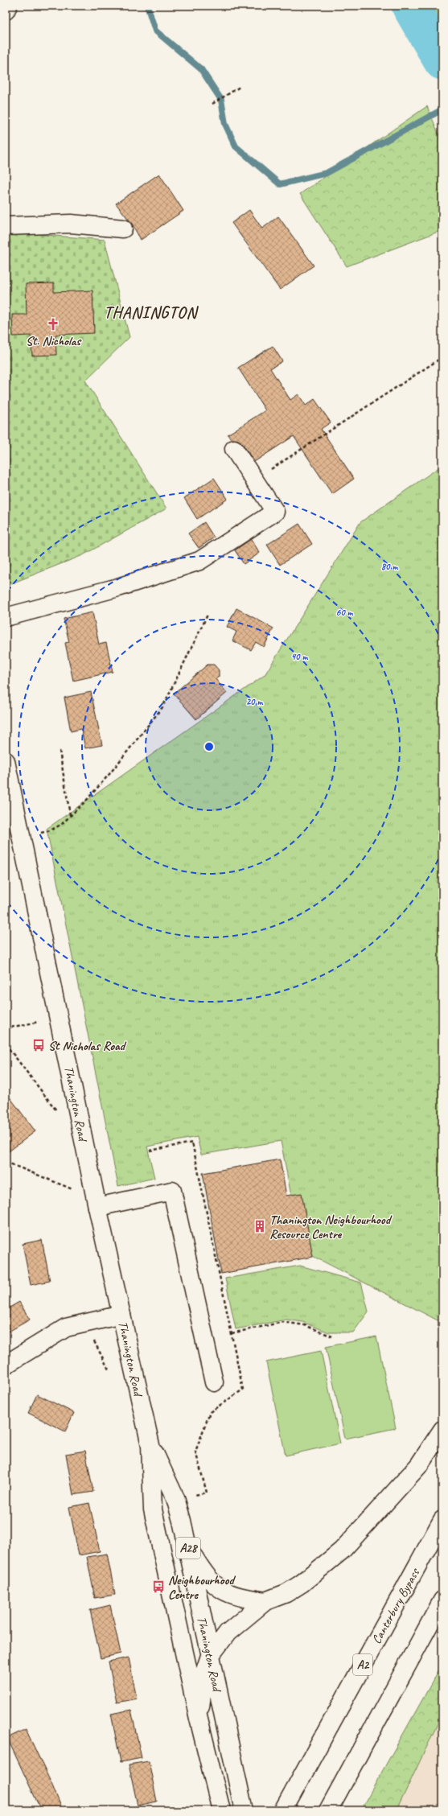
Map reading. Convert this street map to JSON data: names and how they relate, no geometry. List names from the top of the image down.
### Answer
{
  "streets": {
    "main road": [
      "Thanington Road",
      "A28",
      "Canterbury Bypass",
      "A2"
    ]
  },
  "districts": ["THANINGTON"],
  "places": {
    "church": ["St. Nicholas"],
    "bus stop": ["St Nicholas Road", "Neighbourhood Centre"],
    "building": ["Thanington Neighbourhood Resource Centre"]
  },
  "rings": [
    "80 m",
    "60 m",
    "40 m",
    "20 m"
  ]
}
